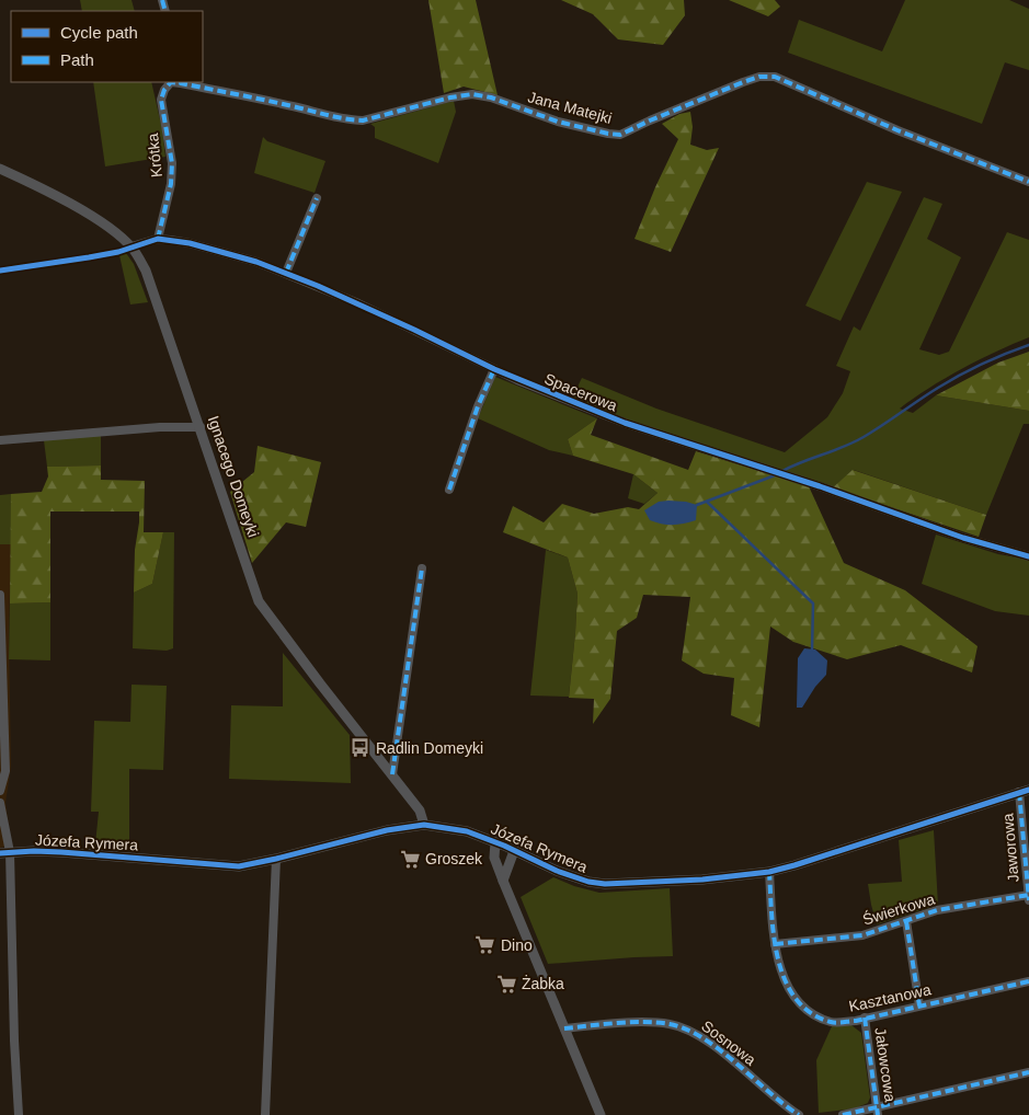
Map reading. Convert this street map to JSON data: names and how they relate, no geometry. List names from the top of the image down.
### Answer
{
  "streets": {
    "street": [
      "Jana Matejki",
      "Krótka",
      "Spacerowa",
      "Ignacego Domeyki",
      "Józefa Rymera",
      "Jaworowa",
      "Świerkowa",
      "Kasztanowa",
      "Sosnowa",
      "Jałowcowa"
    ]
  },
  "crossings": [
    ["Jana Matejki", "Krótka"],
    ["Krótka", "Spacerowa"],
    ["Spacerowa", "Ignacego Domeyki"],
    ["Ignacego Domeyki", "Józefa Rymera"],
    ["Józefa Rymera", "Jaworowa"],
    ["Józefa Rymera", "Kasztanowa"],
    ["Jaworowa", "Świerkowa"],
    ["Świerkowa", "Kasztanowa"],
    ["Kasztanowa", "Jałowcowa"]
  ],
  "places": {
    "bus stop": ["Radlin Domeyki"],
    "supermarket": ["Groszek", "Dino", "Żabka"]
  },
  "legend": ["Cycle path", "Path"]
}
